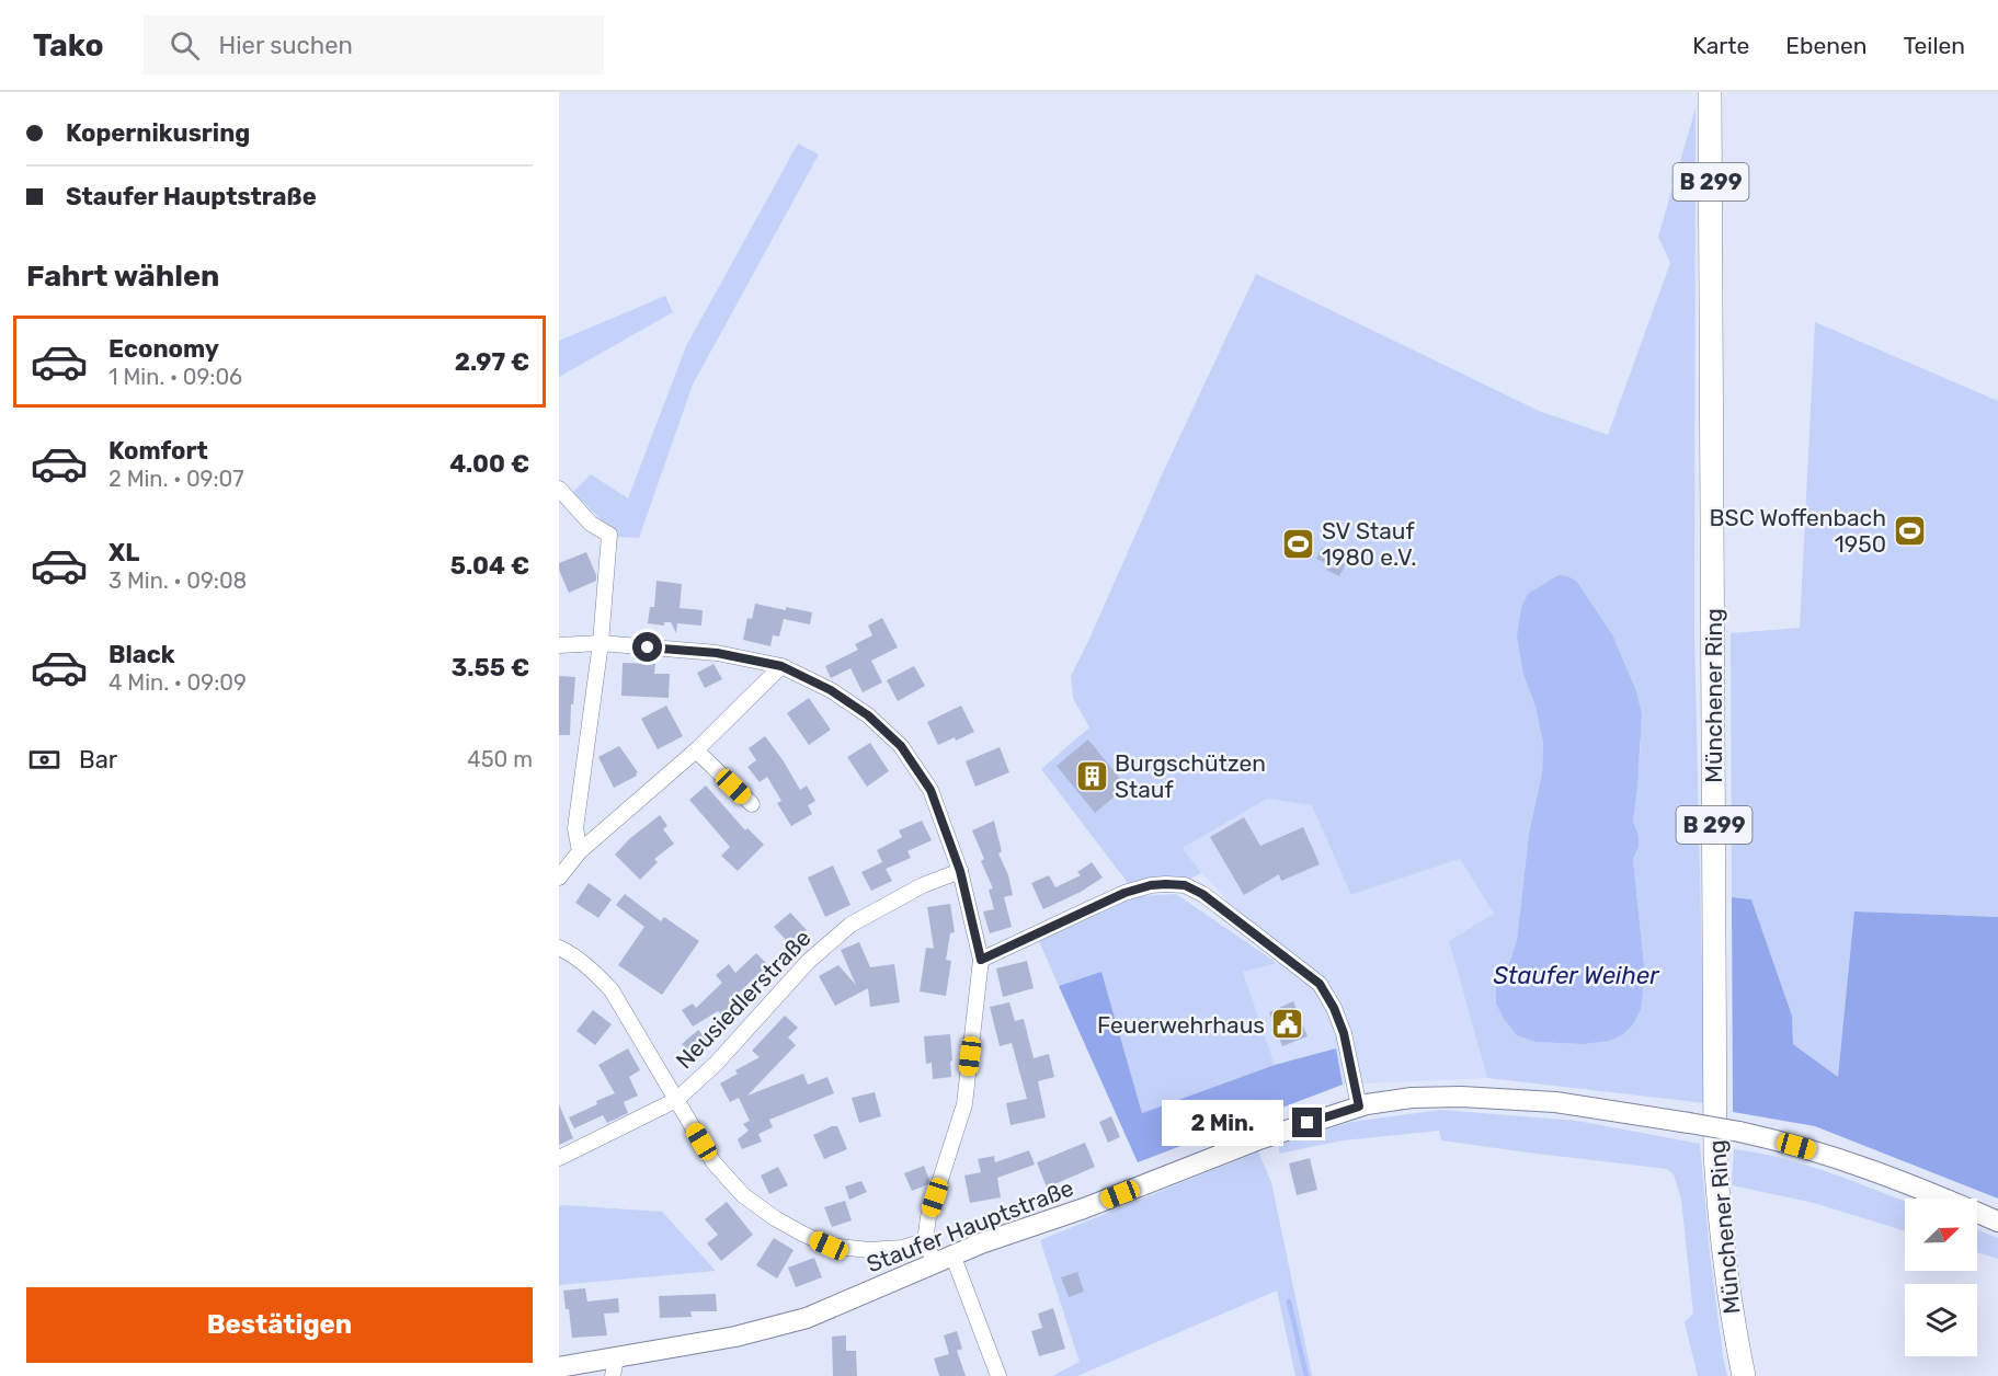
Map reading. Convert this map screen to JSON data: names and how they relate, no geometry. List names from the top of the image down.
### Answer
{
  "streets": {
    "main road": ["B 299", "Münchener Ring"],
    "street": ["Neusiedlerstraße", "Staufer Hauptstraße"]
  },
  "water": ["Staufer Weiher"],
  "places": {
    "sports": ["BSC Woffenbach 1950", "SV Stauf 1980 e.V."],
    "building": ["Burgschützen Stauf"],
    "public building": ["Feuerwehrhaus"]
  },
  "north": "top right",
  "page": {
    "header": "Tako",
    "search": "Hier suchen",
    "nav": ["Karte", "Ebenen", "Teilen"],
    "banner": ["Kopernikusring", "Staufer Hauptstraße"],
    "heading": "Fahrt wählen",
    "list": [
      {
        "name": "Economy",
        "note": "1 Min. · 09:06",
        "value": "2.97 €"
      },
      {
        "name": "Komfort",
        "note": "2 Min. · 09:07",
        "value": "4.00 €"
      },
      {
        "name": "XL",
        "note": "3 Min. · 09:08",
        "value": "5.04 €"
      },
      {
        "name": "Black",
        "note": "4 Min. · 09:09",
        "value": "3.55 €"
      }
    ],
    "pay": ["Bar", "450 m"],
    "bubble": "2 Min.",
    "buttons": "Bestätigen"
  }
}
